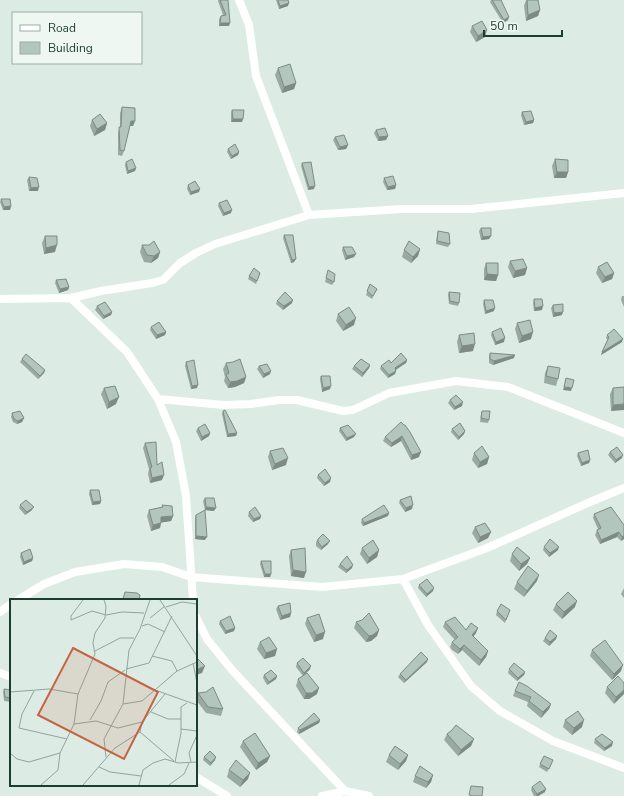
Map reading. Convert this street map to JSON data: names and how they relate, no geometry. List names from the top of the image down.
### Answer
{
  "legend": ["Road", "Building"],
  "scale_bar": "50 m"
}
